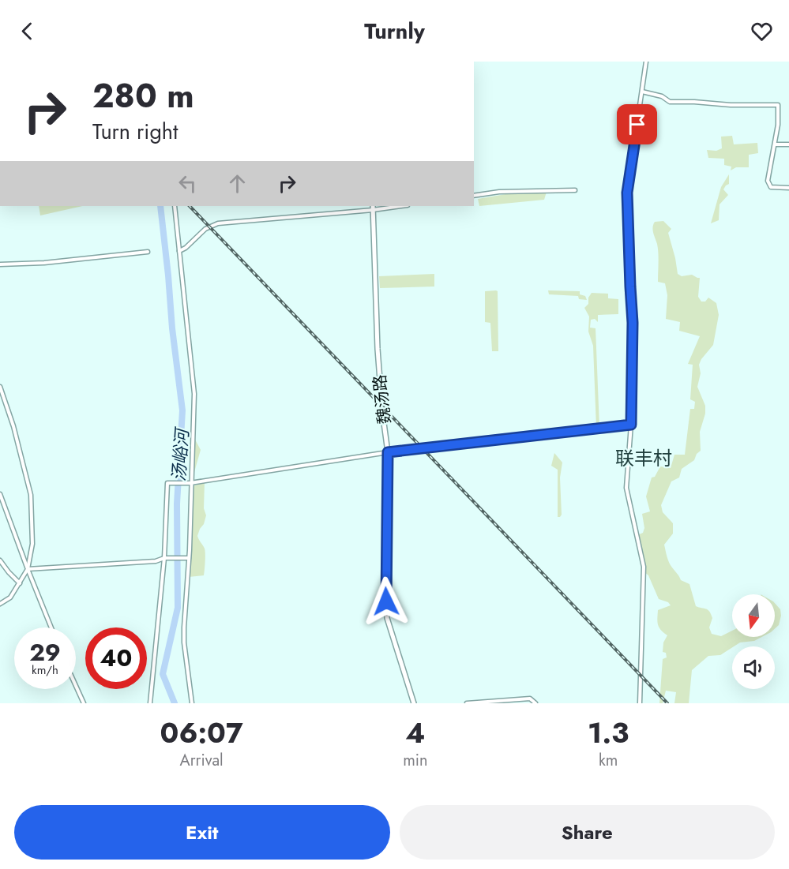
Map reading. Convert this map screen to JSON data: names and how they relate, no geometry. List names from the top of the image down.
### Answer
{
  "streets": {
    "street": ["魏汤路"]
  },
  "districts": ["联丰村"],
  "water": ["汤峪河"],
  "north": "bottom",
  "page": {
    "header": "Turnly",
    "turn": ["280 m", "Turn right"],
    "speed": "29 km/h",
    "limit": "40",
    "eta": [
      "06:07",
      "Arrival",
      "4",
      "min",
      "1.3",
      "km"
    ],
    "buttons": ["Exit", "Share"]
  }
}
